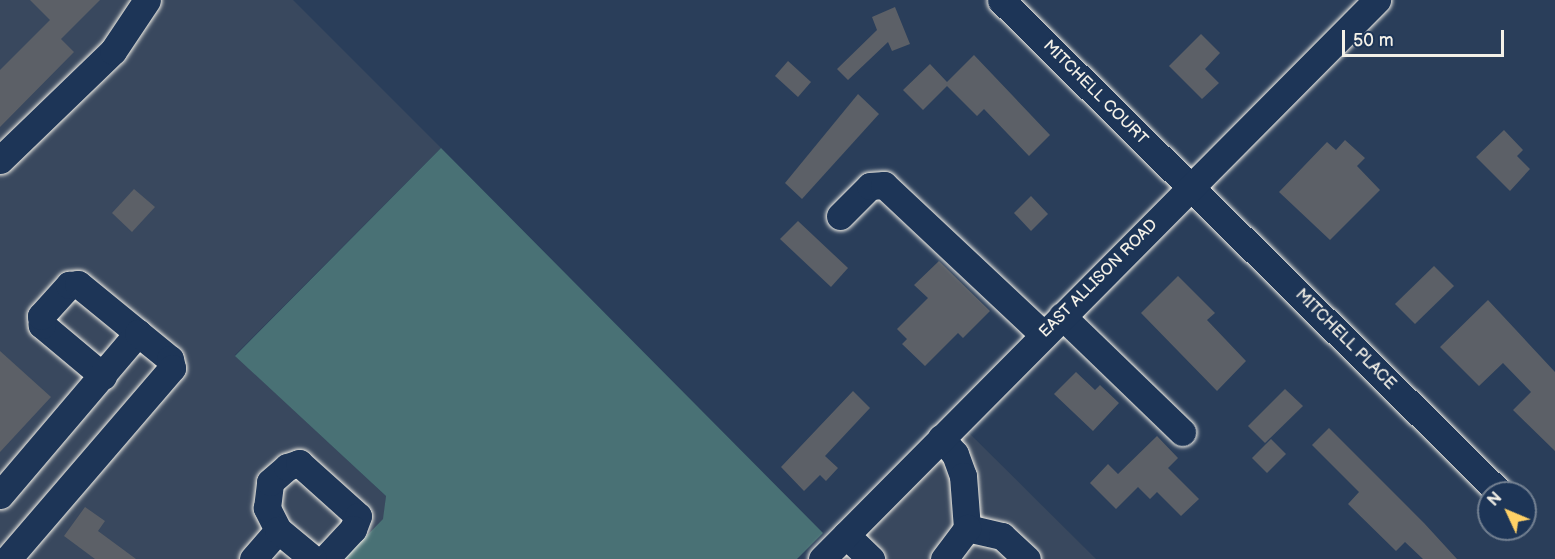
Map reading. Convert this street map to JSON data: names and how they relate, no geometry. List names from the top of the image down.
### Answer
{
  "streets": {
    "street": ["MITCHELL COURT", "EAST ALLISON ROAD", "MITCHELL PLACE"]
  },
  "crossings": [
    ["MITCHELL COURT", "EAST ALLISON ROAD"],
    ["MITCHELL COURT", "MITCHELL PLACE"],
    ["EAST ALLISON ROAD", "MITCHELL PLACE"]
  ],
  "scale_bar": "50 m",
  "north": "top left"
}
